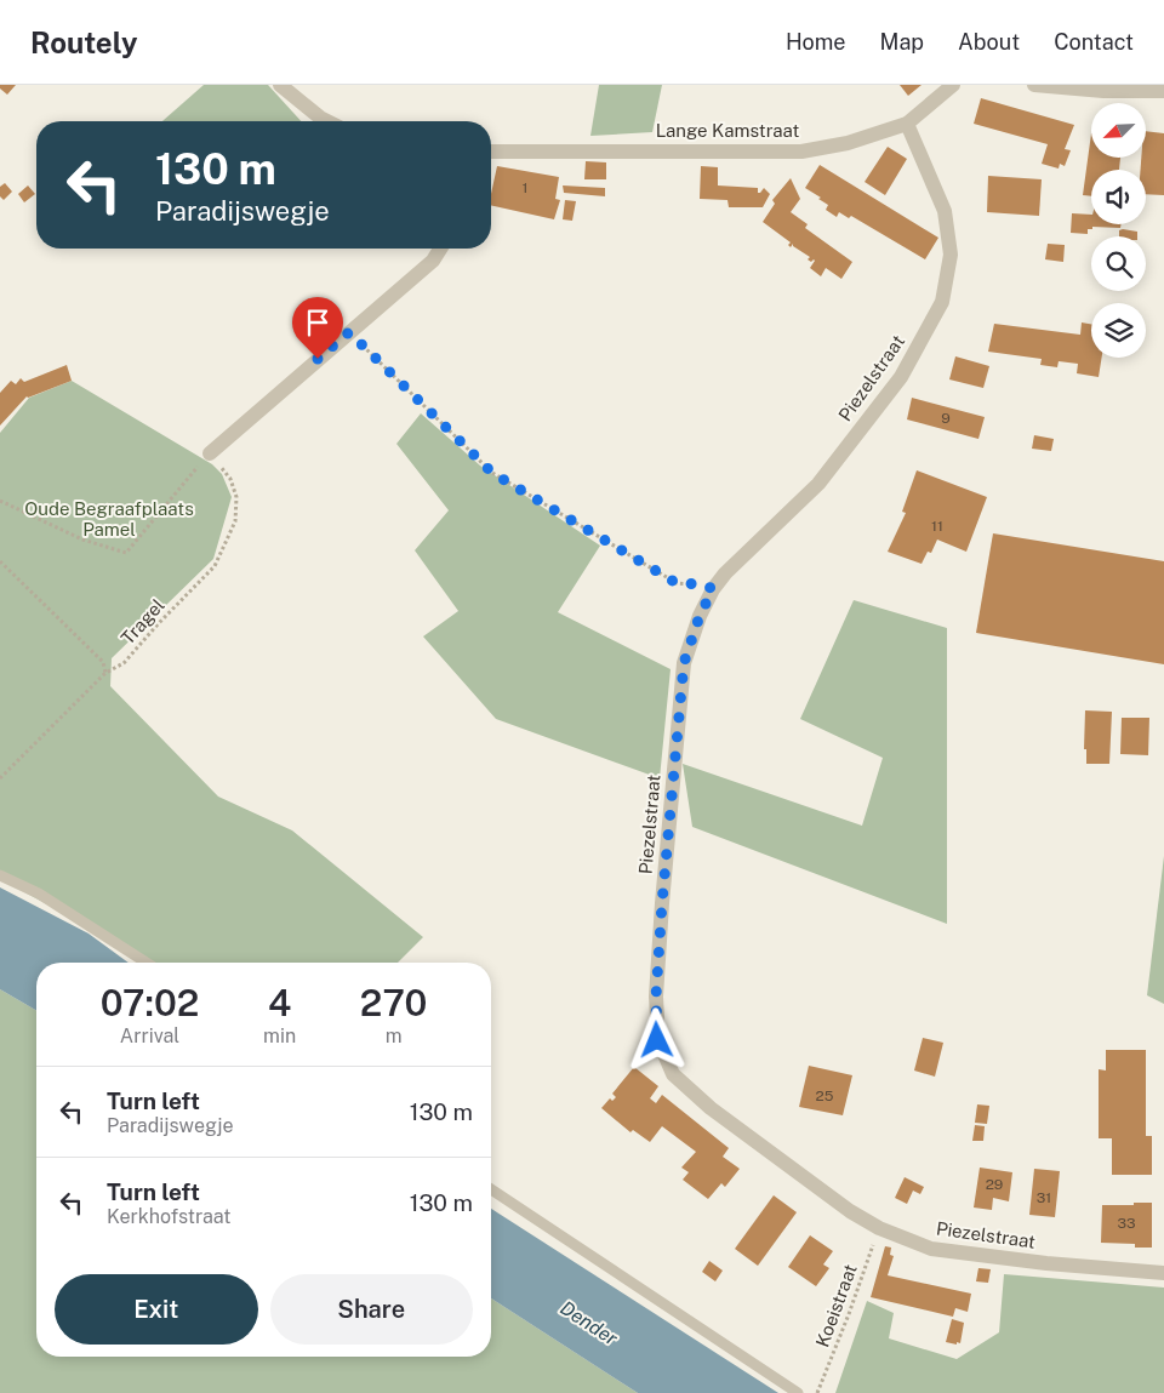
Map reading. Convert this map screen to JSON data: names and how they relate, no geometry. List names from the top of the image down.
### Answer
{
  "streets": {
    "street": ["Lange Kamstraat", "Piezelstraat"],
    "path": ["Tragel", "Koeistraat"]
  },
  "crossings": [
    ["Lange Kamstraat", "Piezelstraat"],
    ["Piezelstraat", "Koeistraat"]
  ],
  "water": ["Dender"],
  "parks": ["Oude Begraafplaats Pamel"],
  "house_numbers": [
    "1",
    "9",
    "11",
    "25",
    "29",
    "31",
    "33"
  ],
  "north": "bottom left",
  "page": {
    "header": "Routely",
    "nav": [
      "Home",
      "Map",
      "About",
      "Contact"
    ],
    "turn": ["130 m", "Paradijswegje"],
    "eta": [
      "07:02",
      "Arrival",
      "4",
      "min",
      "270",
      "m"
    ],
    "list": [
      {
        "name": "Turn left",
        "note": "Paradijswegje",
        "value": "130 m"
      },
      {
        "name": "Turn left",
        "note": "Kerkhofstraat",
        "value": "130 m"
      }
    ],
    "buttons": ["Exit", "Share"]
  }
}
